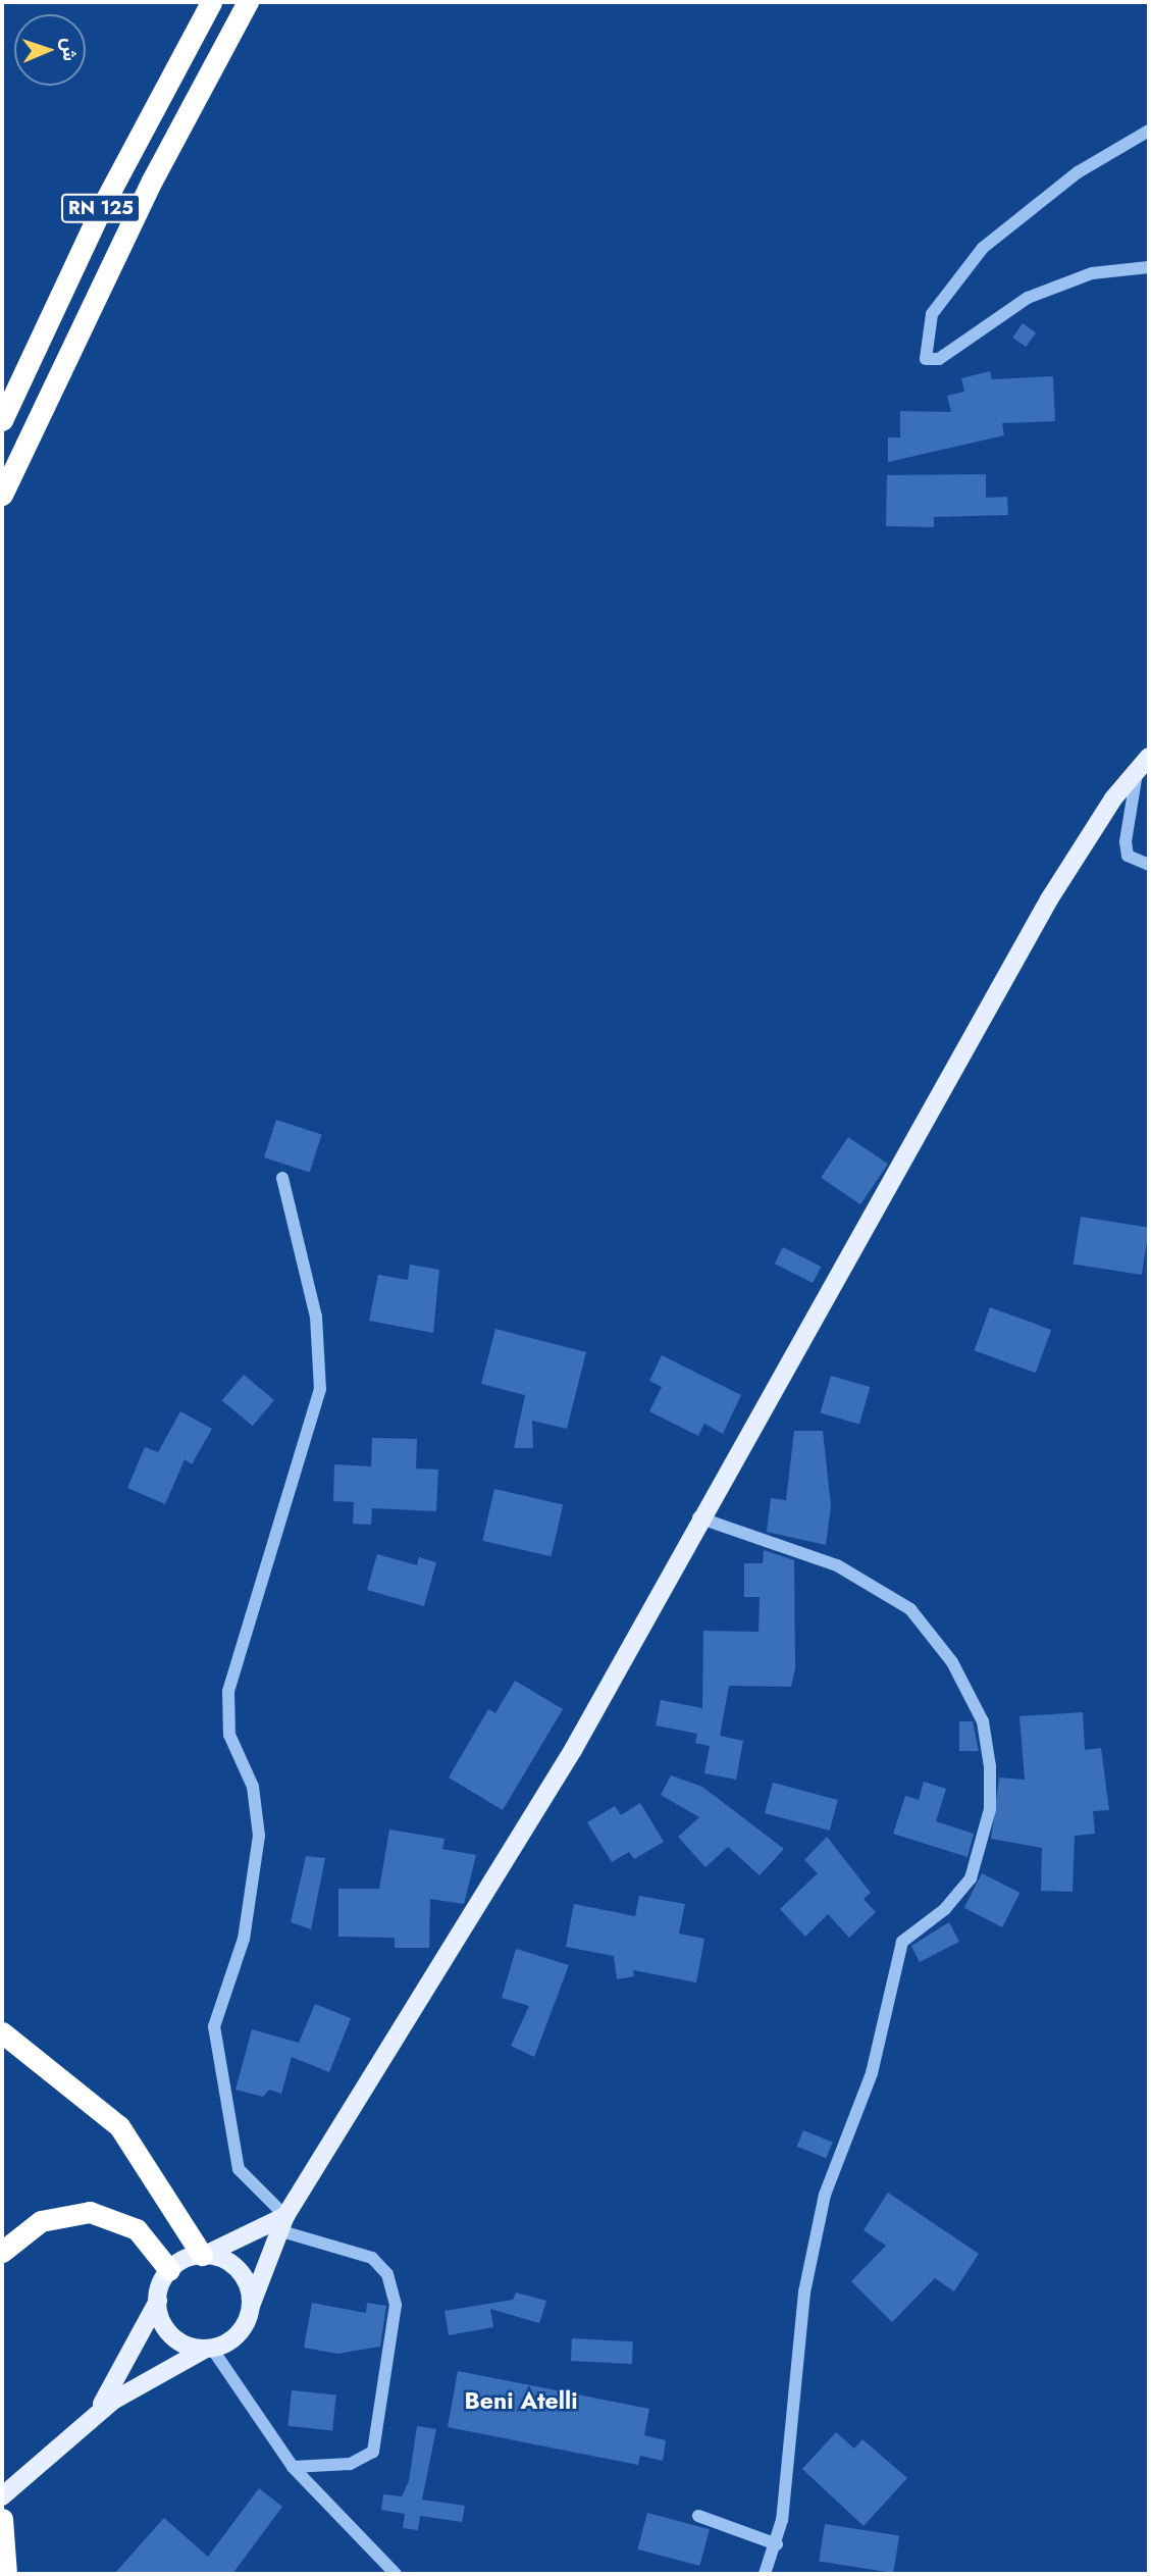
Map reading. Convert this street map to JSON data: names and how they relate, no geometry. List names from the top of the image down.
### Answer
{
  "streets": {
    "highway": ["RN 125"]
  },
  "districts": ["Beni Atelli"],
  "north": "right"
}
